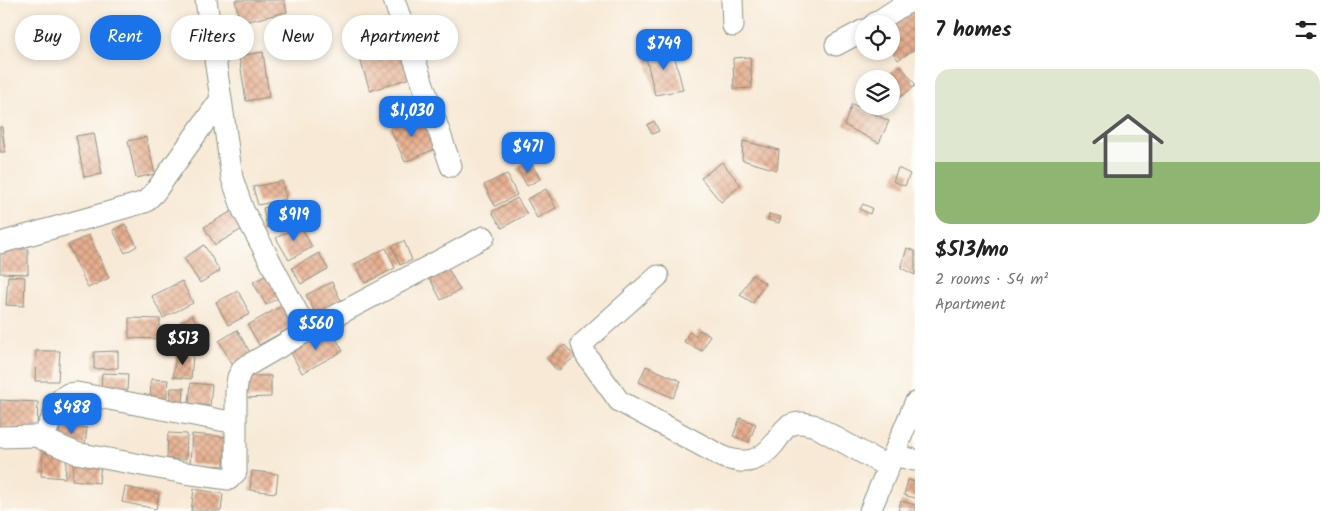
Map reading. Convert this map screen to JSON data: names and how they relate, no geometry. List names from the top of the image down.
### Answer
{
  "page": {
    "heading": "7 homes",
    "chip": [
      "Buy",
      "Rent",
      "Filters",
      "New",
      "Apartment"
    ],
    "price": [
      "$749",
      "$1,030",
      "$471",
      "$919",
      "$560",
      "$513",
      "$488"
    ],
    "list": [
      {
        "name": "$513/mo",
        "note": "2 rooms · 54 m² · Apartment"
      }
    ]
  }
}
